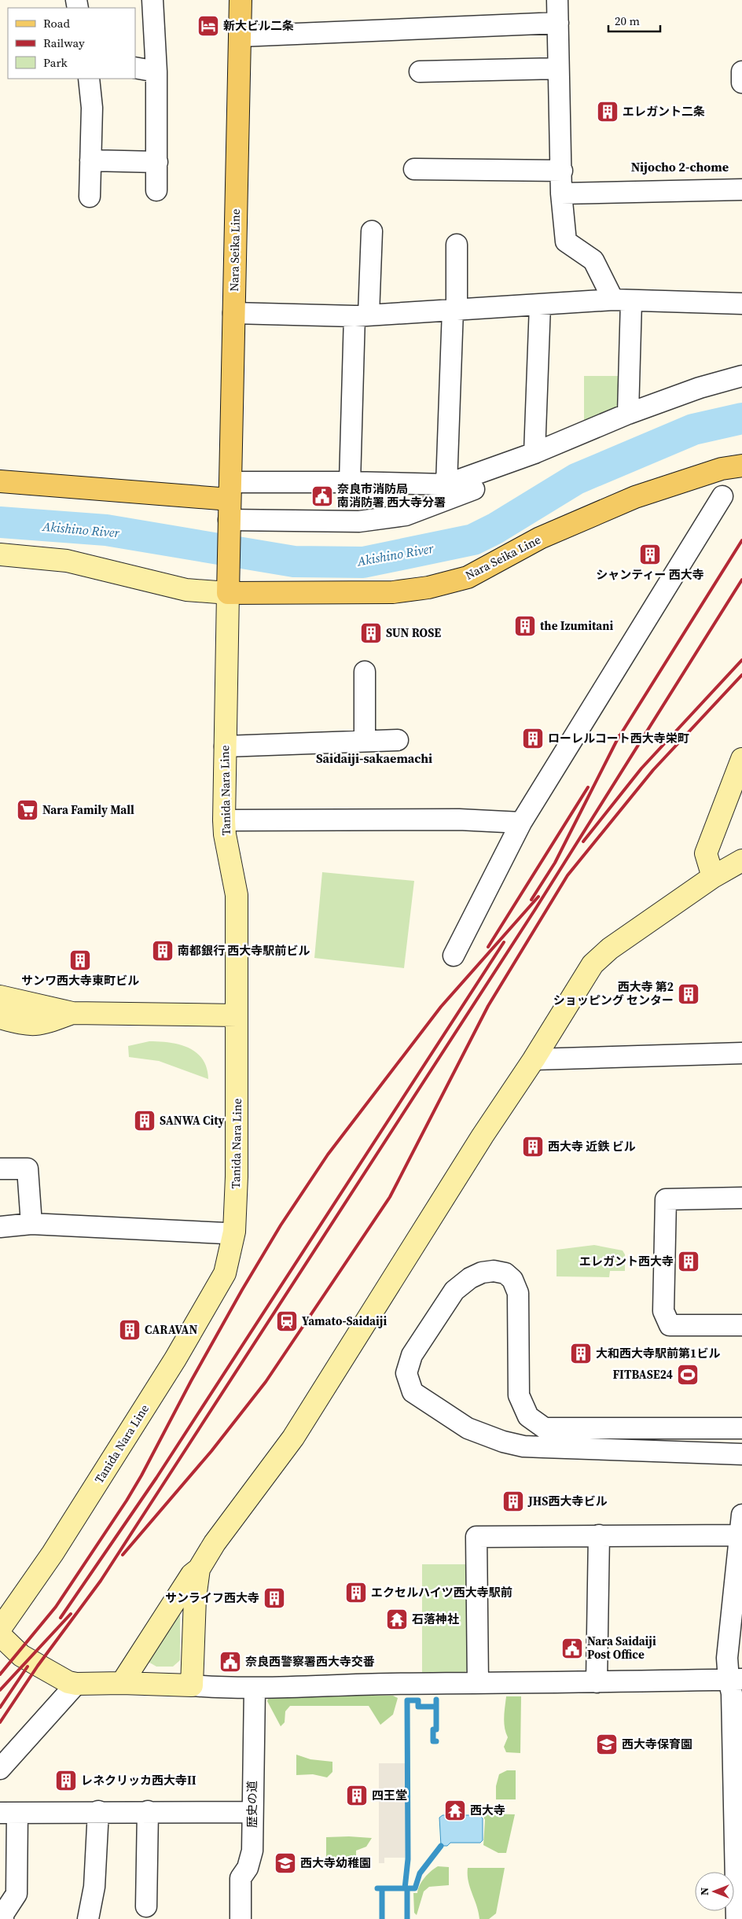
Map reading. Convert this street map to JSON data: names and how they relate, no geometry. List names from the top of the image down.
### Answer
{
  "streets": {
    "main road": ["Nara Seika Line"],
    "street": ["Tanida Nara Line", "歴史の道"]
  },
  "crossings": [
    ["Nara Seika Line", "Tanida Nara Line"]
  ],
  "districts": ["Nijocho 2-chome", "Saidaiji-sakaemachi"],
  "water": ["Akishino River"],
  "places": {
    "hotel": ["新大ビル二条"],
    "building": [
      "エレガント二条",
      "シャンティー 西大寺",
      "the Izumitani",
      "SUN ROSE",
      "ローレルコート西大寺栄町",
      "南都銀行 西大寺駅前ビル",
      "サンワ西大寺東町ビル",
      "西大寺 第2 ショッピング センター",
      "SANWA City",
      "西大寺 近鉄 ビル",
      "エレガント西大寺",
      "CARAVAN",
      "大和西大寺駅前第1ビル",
      "JHS西大寺ビル",
      "エクセルハイツ西大寺駅前",
      "サンライフ西大寺",
      "レネクリッカ西大寺II",
      "四王堂"
    ],
    "public building": ["奈良市消防局 南消防署 西大寺分署", "Nara Saidaiji Post Office", "奈良西警察署西大寺交番"],
    "supermarket": ["Nara Family Mall"],
    "station": ["Yamato-Saidaiji"],
    "sports": ["FITBASE24"],
    "temple": ["石落神社", "西大寺"],
    "school or university": ["西大寺保育園", "西大寺幼稚園"]
  },
  "legend": ["Road", "Railway", "Park"],
  "scale_bar": "20 m",
  "north": "left"
}
